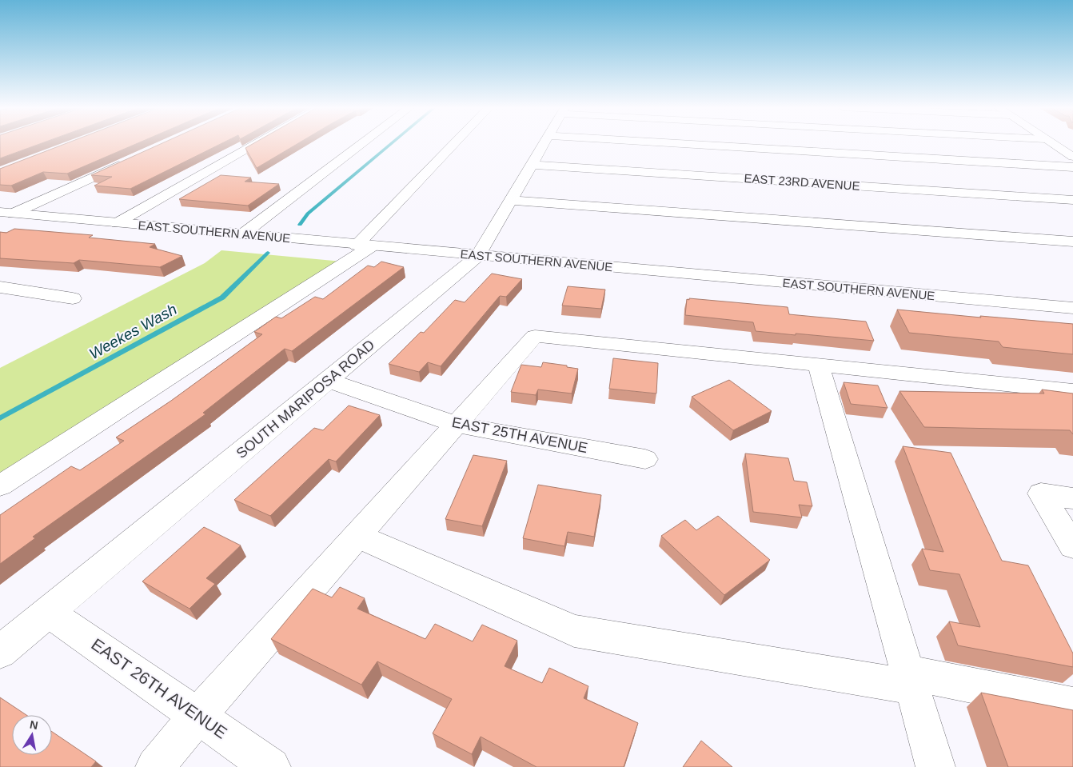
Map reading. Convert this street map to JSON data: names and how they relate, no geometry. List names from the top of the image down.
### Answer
{
  "streets": {
    "street": [
      "EAST 23RD AVENUE",
      "EAST SOUTHERN AVENUE",
      "SOUTH MARIPOSA ROAD",
      "EAST 25TH AVENUE",
      "EAST 26TH AVENUE"
    ]
  },
  "crossings": [
    ["EAST 23RD AVENUE", "SOUTH MARIPOSA ROAD"],
    ["EAST SOUTHERN AVENUE", "SOUTH MARIPOSA ROAD"],
    ["SOUTH MARIPOSA ROAD", "EAST 25TH AVENUE"],
    ["SOUTH MARIPOSA ROAD", "EAST 26TH AVENUE"]
  ],
  "water": ["Weekes Wash"],
  "north": "top"
}
